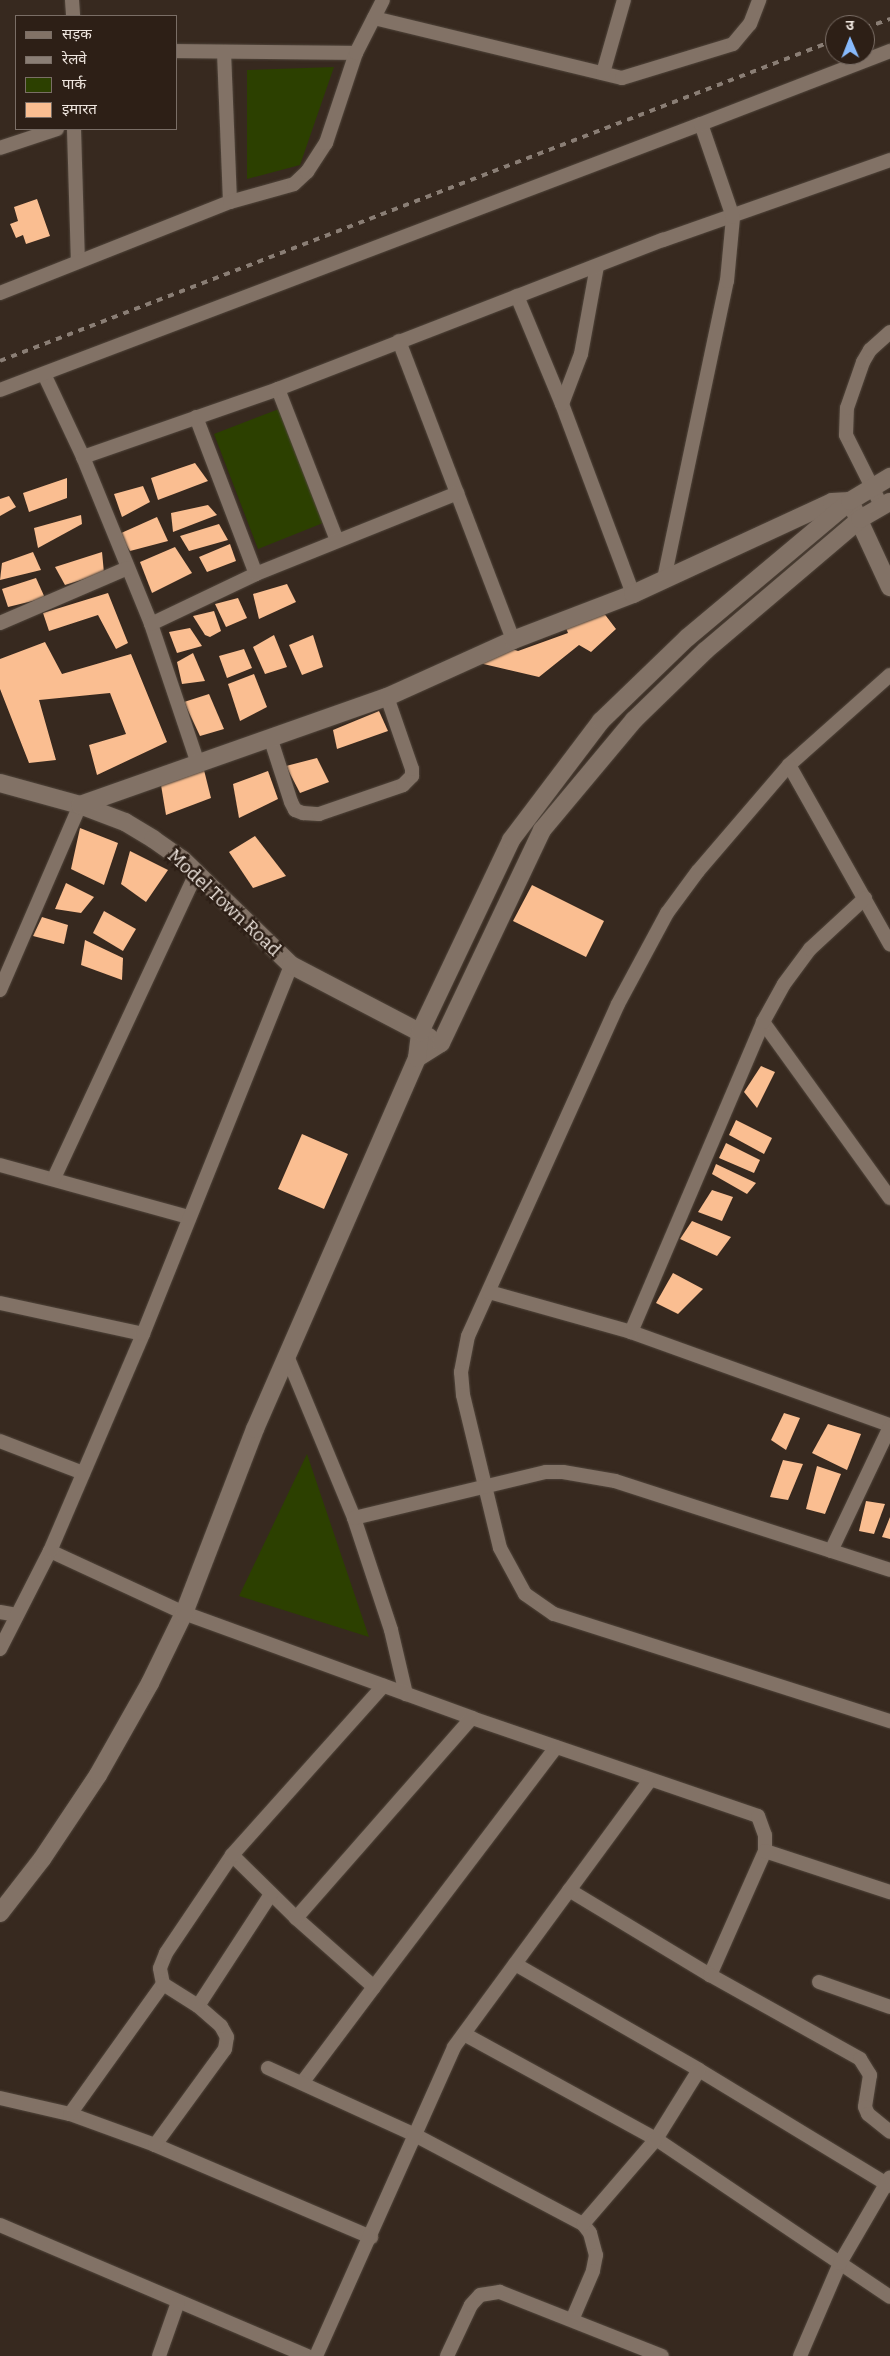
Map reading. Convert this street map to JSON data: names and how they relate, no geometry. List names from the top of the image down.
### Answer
{
  "streets": {
    "street": ["Model Town Road"]
  },
  "legend": [
    "सड़क",
    "रेलवे",
    "पार्क",
    "इमारत"
  ],
  "north": "top"
}
